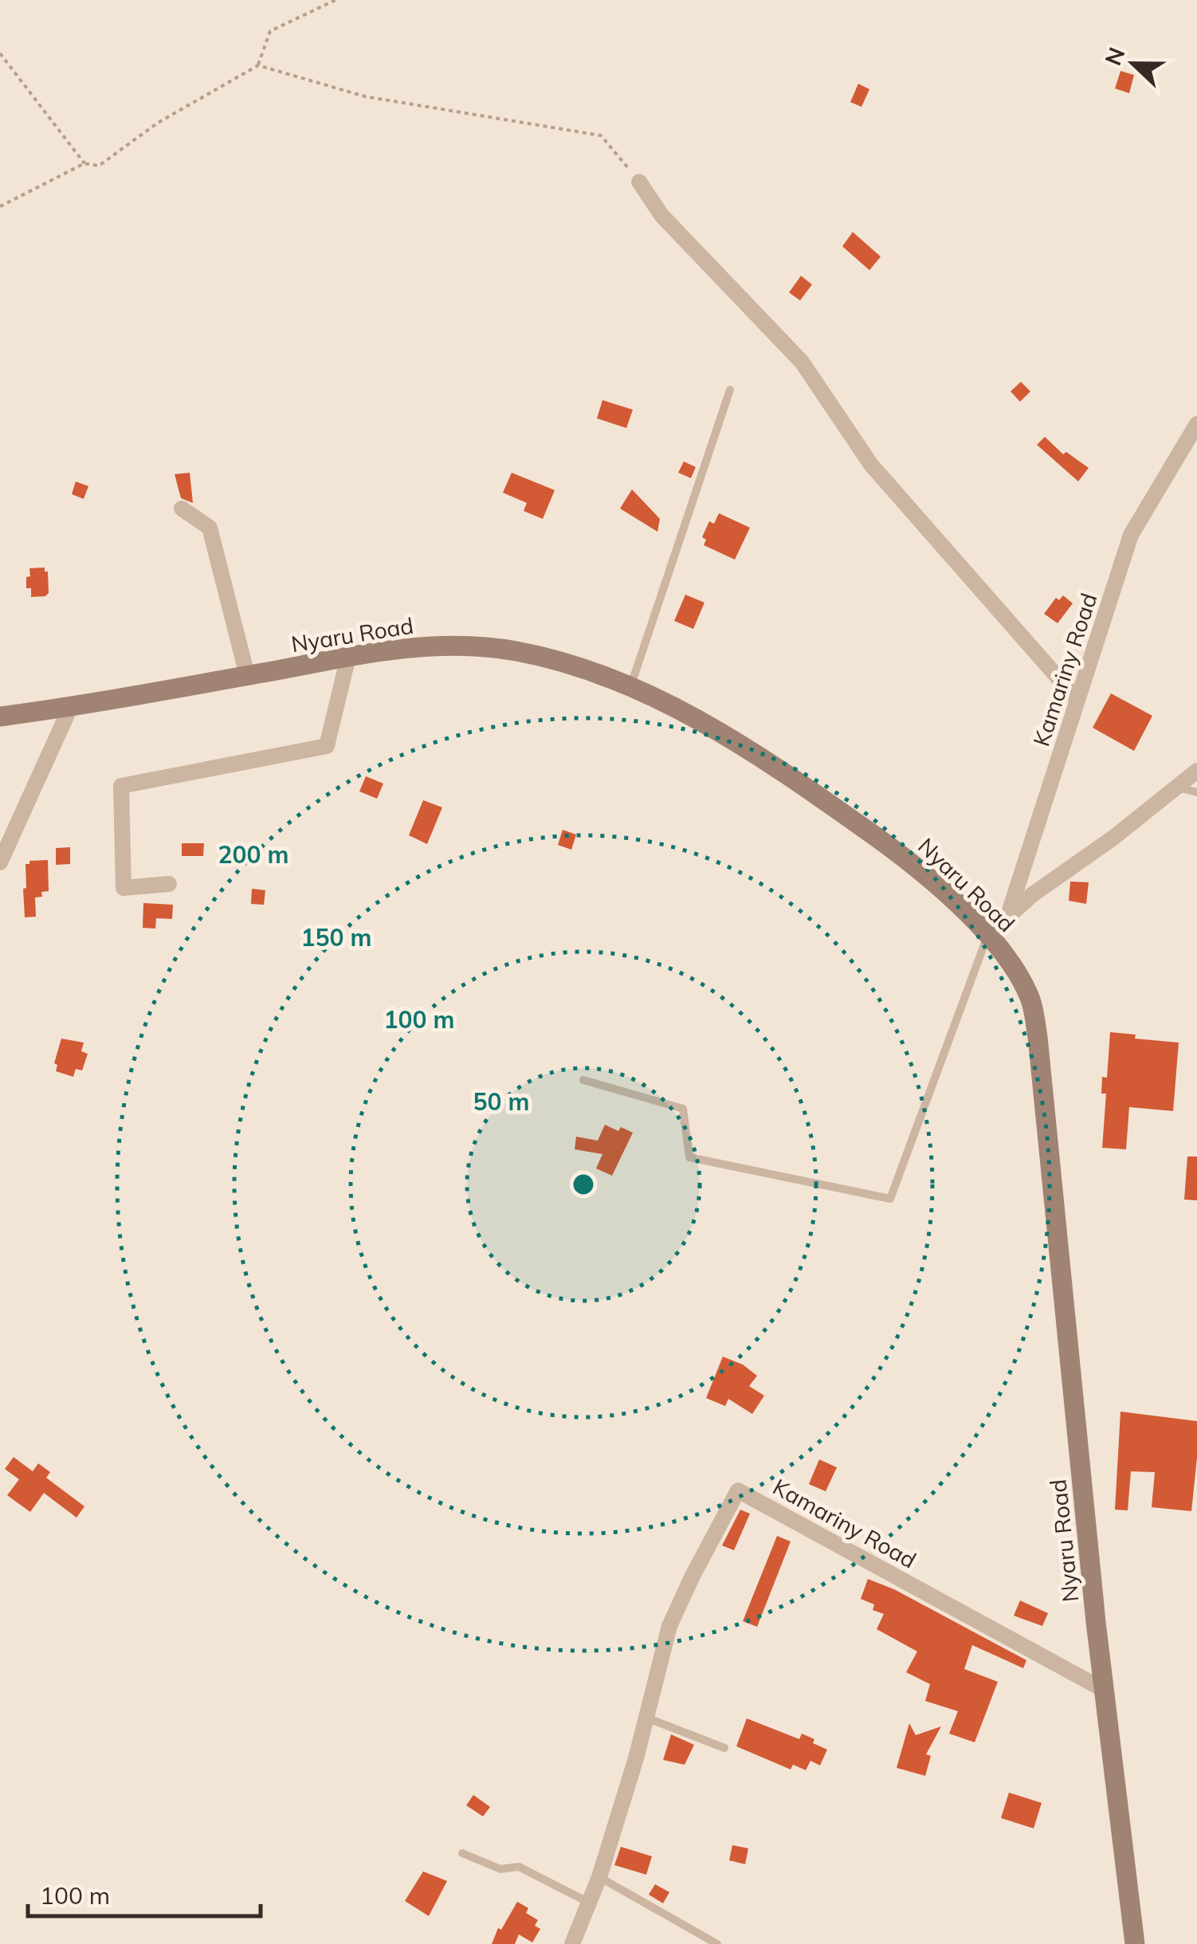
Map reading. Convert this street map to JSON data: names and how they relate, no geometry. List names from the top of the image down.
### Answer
{
  "streets": {
    "main road": ["Nyaru Road"],
    "street": ["Kamariny Road"]
  },
  "crossings": [
    ["Nyaru Road", "Kamariny Road"]
  ],
  "scale_bar": "100 m",
  "north": "left",
  "rings": [
    "200 m",
    "150 m",
    "100 m",
    "50 m"
  ]
}
